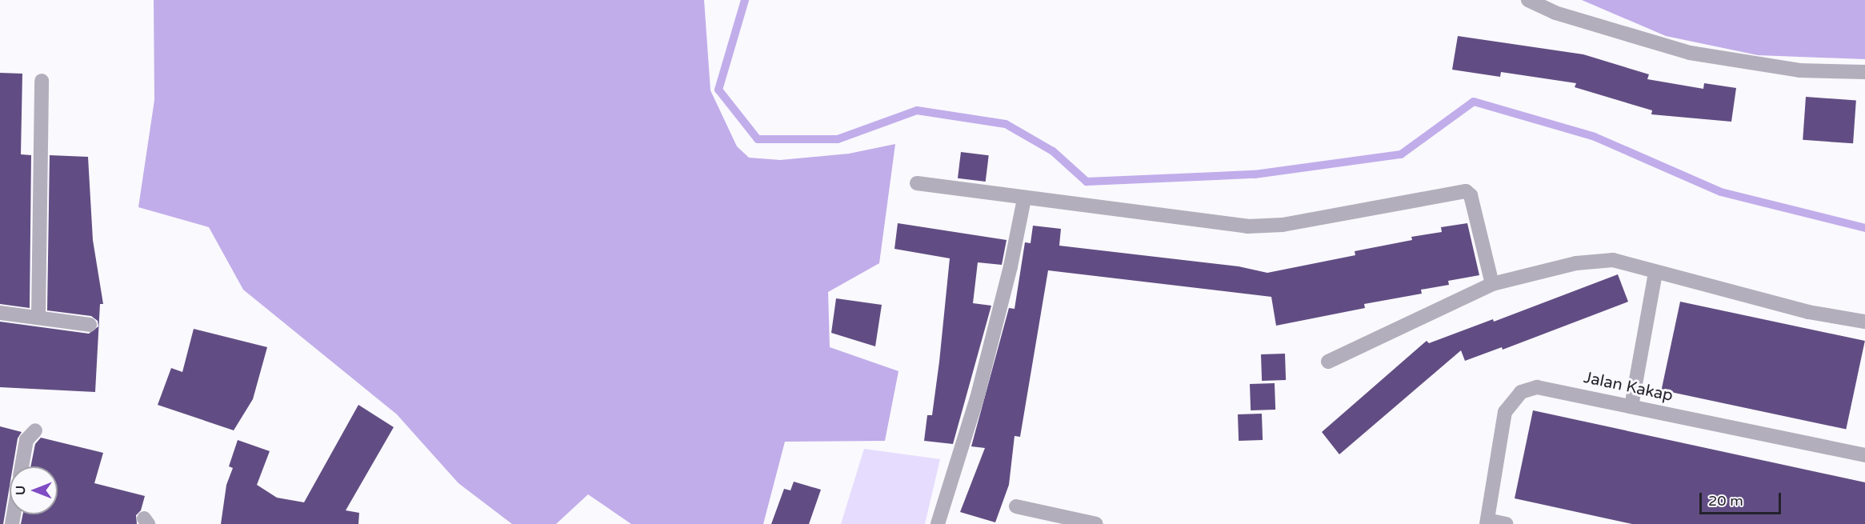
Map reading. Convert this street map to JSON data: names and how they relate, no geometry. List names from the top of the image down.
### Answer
{
  "streets": {
    "street": ["Jalan Kakap"]
  },
  "scale_bar": "20 m",
  "north": "left"
}
